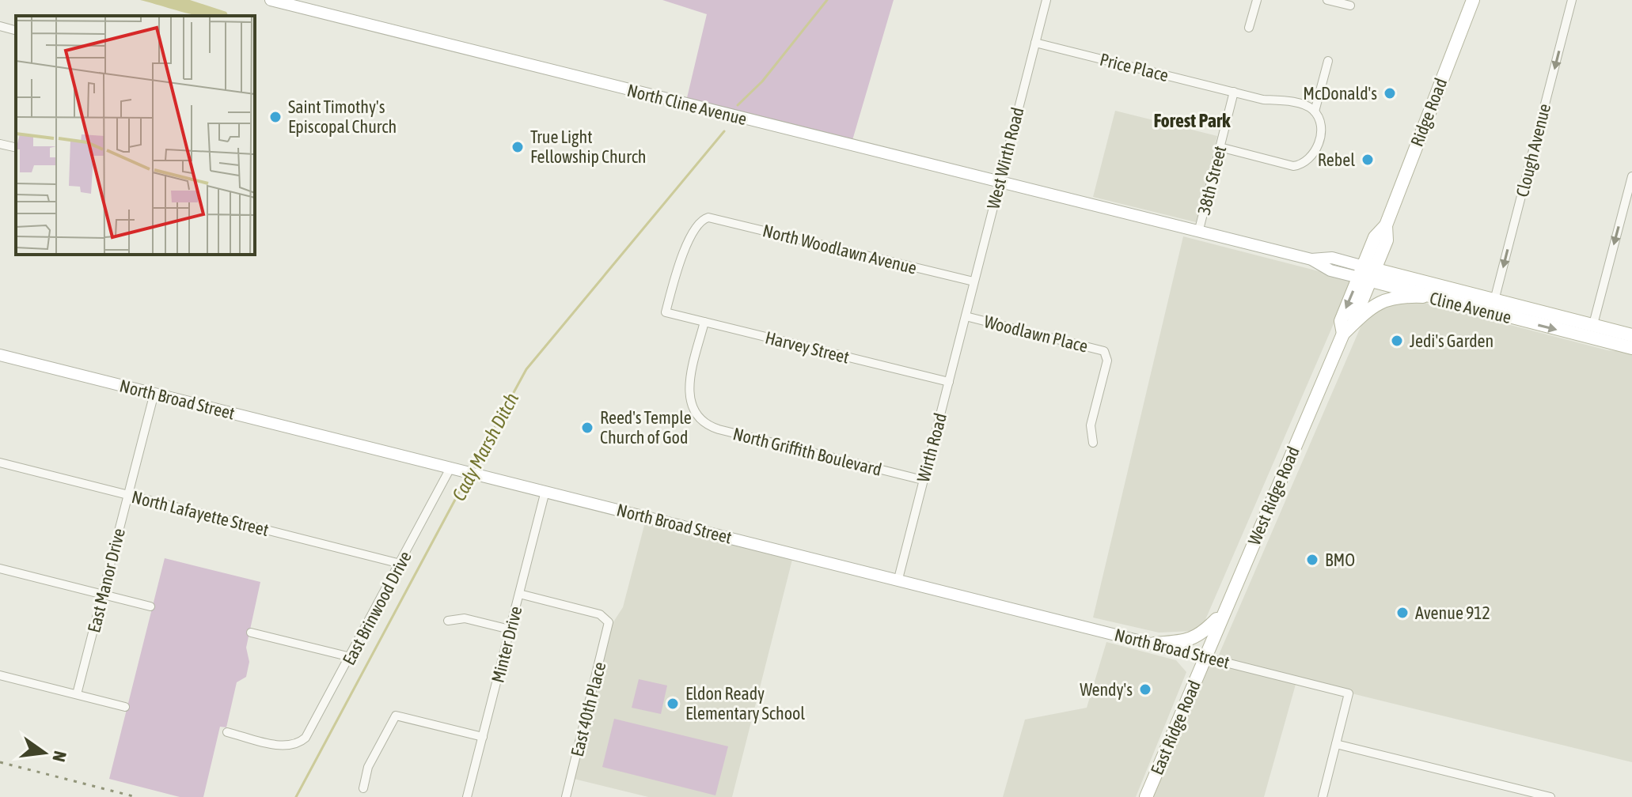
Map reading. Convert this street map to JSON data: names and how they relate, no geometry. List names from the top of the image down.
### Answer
{
  "streets": {
    "main road": [
      "Ridge Road",
      "Cline Avenue",
      "West Ridge Road",
      "East Ridge Road"
    ],
    "street": [
      "Price Place",
      "North Cline Avenue",
      "Clough Avenue",
      "West Wirth Road",
      "38th Street",
      "North Woodlawn Avenue",
      "Woodlawn Place",
      "Harvey Street",
      "North Broad Street",
      "Wirth Road",
      "North Griffith Boulevard",
      "North Lafayette Street",
      "East Manor Drive",
      "East Brinwood Drive",
      "Minter Drive",
      "East 40th Place"
    ]
  },
  "crossings": [
    ["Price Place", "West Wirth Road"],
    ["Price Place", "38th Street"],
    ["North Cline Avenue", "West Wirth Road"],
    ["North Cline Avenue", "Cline Avenue"],
    ["Ridge Road", "Cline Avenue"],
    ["Ridge Road", "West Ridge Road"],
    ["Clough Avenue", "Cline Avenue"],
    ["West Wirth Road", "North Woodlawn Avenue"],
    ["West Wirth Road", "Woodlawn Place"],
    ["West Wirth Road", "Wirth Road"],
    ["38th Street", "Cline Avenue"],
    ["North Woodlawn Avenue", "Harvey Street"],
    ["Cline Avenue", "West Ridge Road"],
    ["Woodlawn Place", "Wirth Road"],
    ["Harvey Street", "Wirth Road"],
    ["Harvey Street", "North Griffith Boulevard"],
    ["North Broad Street", "Wirth Road"],
    ["North Broad Street", "West Ridge Road"],
    ["North Broad Street", "East Manor Drive"],
    ["North Broad Street", "East Brinwood Drive"],
    ["North Broad Street", "Minter Drive"],
    ["North Broad Street", "East Ridge Road"],
    ["Wirth Road", "North Griffith Boulevard"],
    ["West Ridge Road", "East Ridge Road"],
    ["North Lafayette Street", "East Manor Drive"],
    ["North Lafayette Street", "East Brinwood Drive"],
    ["Minter Drive", "East 40th Place"]
  ],
  "one_way": ["Clough Avenue"],
  "districts": ["Forest Park"],
  "water": ["Cady Marsh Ditch"],
  "places": [
    "McDonald's",
    "Saint Timothy's Episcopal Church",
    "True Light Fellowship Church",
    "Rebel",
    "Jedi's Garden",
    "Reed's Temple Church of God",
    "BMO",
    "Avenue 912",
    "Wendy's",
    "Eldon Ready Elementary School"
  ],
  "north": "right"
}
